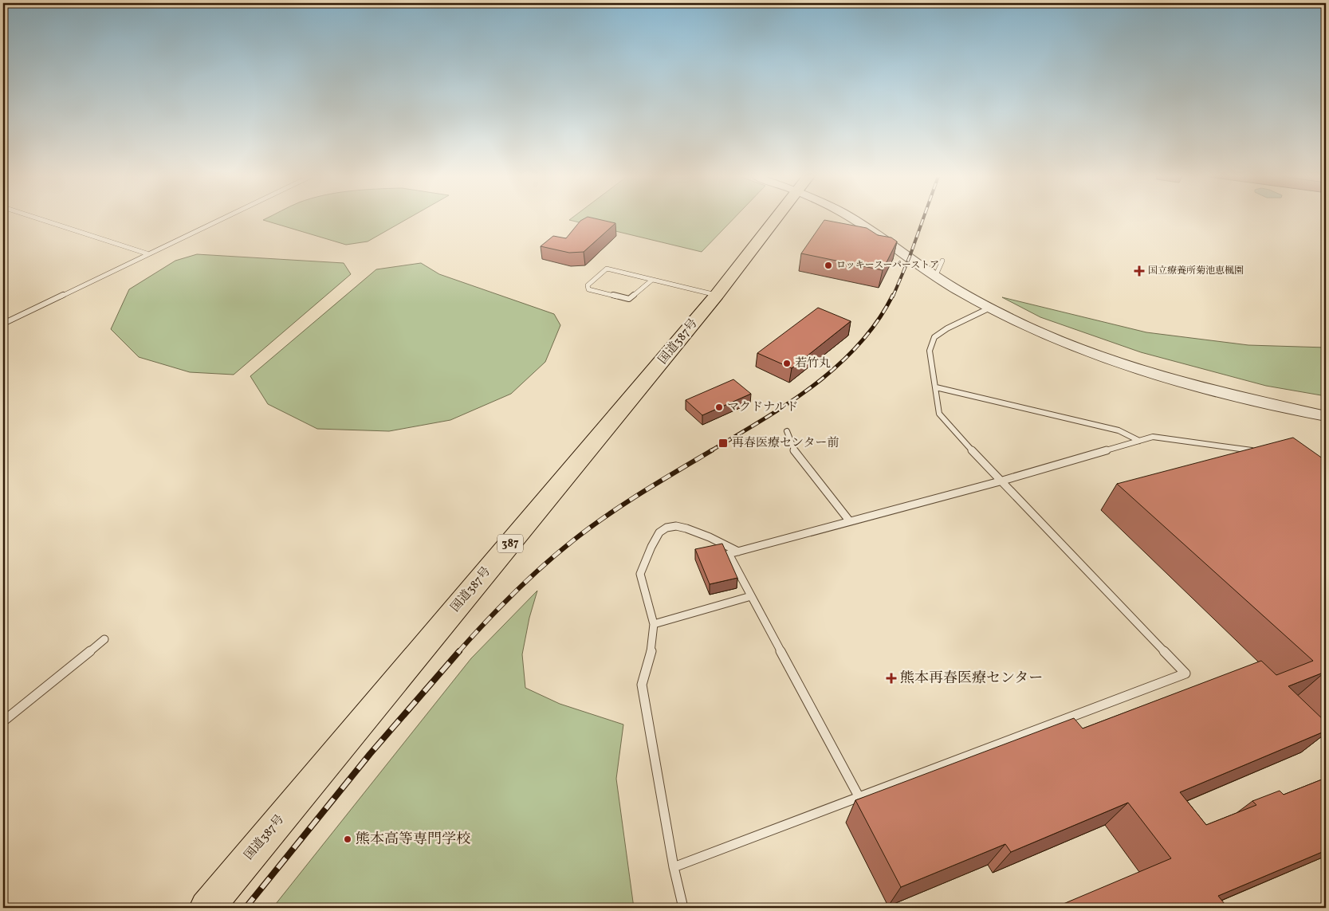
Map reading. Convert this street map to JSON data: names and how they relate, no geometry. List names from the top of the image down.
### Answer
{
  "streets": {
    "highway": ["国道387号", "387"]
  },
  "places": {
    "other": [
      "ロッキースーパーストア",
      "若竹丸",
      "マクドナルド",
      "熊本高等専門学校"
    ],
    "health": ["国立療養所菊池恵楓園", "熊本再春医療センター"],
    "transit": ["再春医療センター前"]
  }
}
